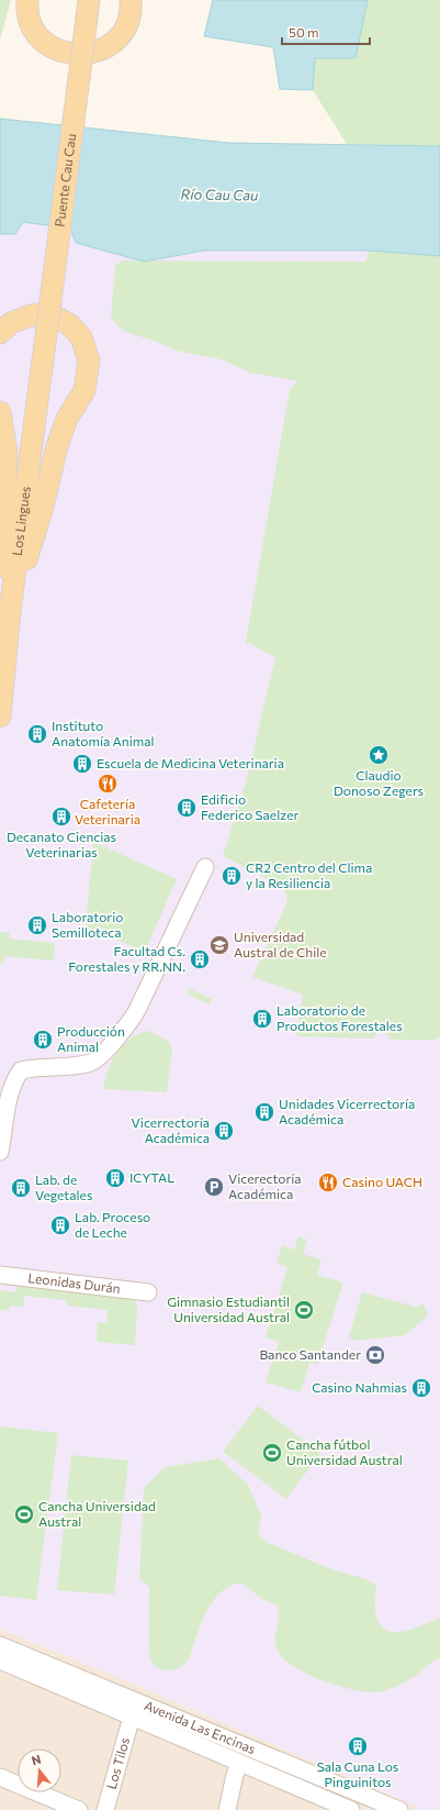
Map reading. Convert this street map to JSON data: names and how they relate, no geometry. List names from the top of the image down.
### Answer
{
  "streets": {
    "main road": ["Puente Cau Cau", "Los Lingues"],
    "street": ["Leonidas Durán", "Avenida Las Encinas", "Los Tilos"]
  },
  "crossings": [
    ["Puente Cau Cau", "Los Lingues"],
    ["Avenida Las Encinas", "Los Tilos"]
  ],
  "water": ["Río Cau Cau"],
  "places": {
    "building": [
      "Instituto Anatomía Animal",
      "Escuela de Medicina Veterinaria",
      "Edificio Federico Saelzer",
      "Decanato Ciencias Veterinarias",
      "CR2 Centro del Clima y la Resiliencia",
      "Laboratorio Semilloteca",
      "Facultad Cs. Forestales y RR.NN.",
      "Laboratorio de Productos Forestales",
      "Producción Animal",
      "Unidades Vicerrectoría Académica",
      "Vicerrectoría Académica",
      "ICYTAL",
      "Lab. de Vegetales",
      "Lab. Proceso de Leche",
      "Casino Nahmias",
      "Sala Cuna Los Pinguinitos"
    ],
    "place": ["Claudio Donoso Zegers"],
    "restaurant": ["Cafetería Veterinaria", "Casino UACH"],
    "school or university": ["Universidad Austral de Chile"],
    "parking": ["Vicerectoría Académica"],
    "sports": ["Gimnasio Estudiantil Universidad Austral", "Cancha fútbol Universidad Austral", "Cancha Universidad Austral"],
    "bank": ["Banco Santander"]
  },
  "scale_bar": "50 m",
  "north": "top"
}
